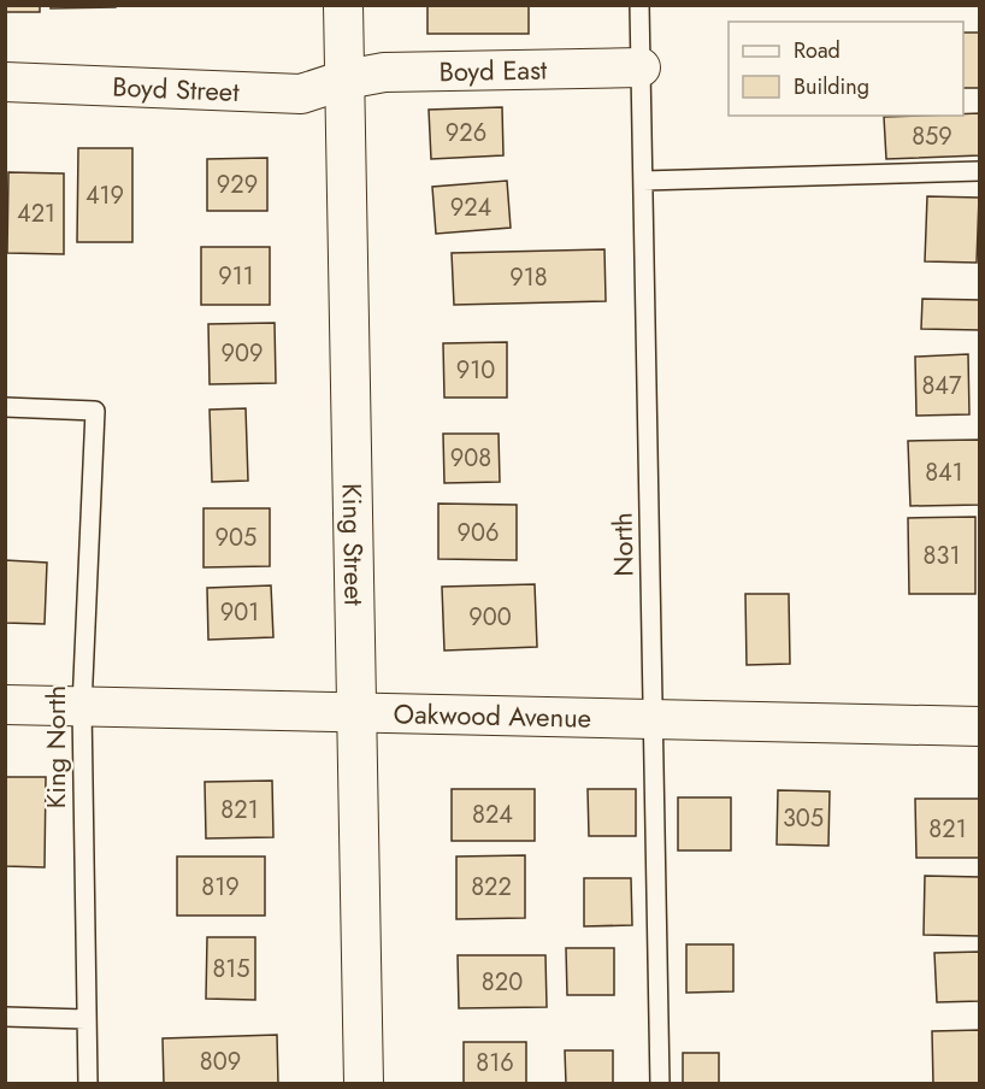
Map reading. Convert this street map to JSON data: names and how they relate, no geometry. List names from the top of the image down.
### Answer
{
  "streets": {
    "street": [
      "Boyd East",
      "Boyd Street",
      "King Street",
      "Oakwood Avenue"
    ],
    "lane": ["North", "King North"]
  },
  "crossings": [
    ["Boyd East", "Boyd Street"],
    ["Boyd East", "King Street"],
    ["Boyd East", "North"],
    ["Boyd Street", "King Street"],
    ["King Street", "Oakwood Avenue"],
    ["North", "Oakwood Avenue"],
    ["Oakwood Avenue", "King North"]
  ],
  "house_numbers": [
    "926",
    "859",
    "929",
    "419",
    "924",
    "421",
    "911",
    "918",
    "909",
    "910",
    "847",
    "908",
    "841",
    "906",
    "905",
    "831",
    "901",
    "900",
    "821",
    "824",
    "305",
    "821",
    "819",
    "822",
    "815",
    "820",
    "809",
    "816"
  ],
  "legend": ["Road", "Building"]
}
